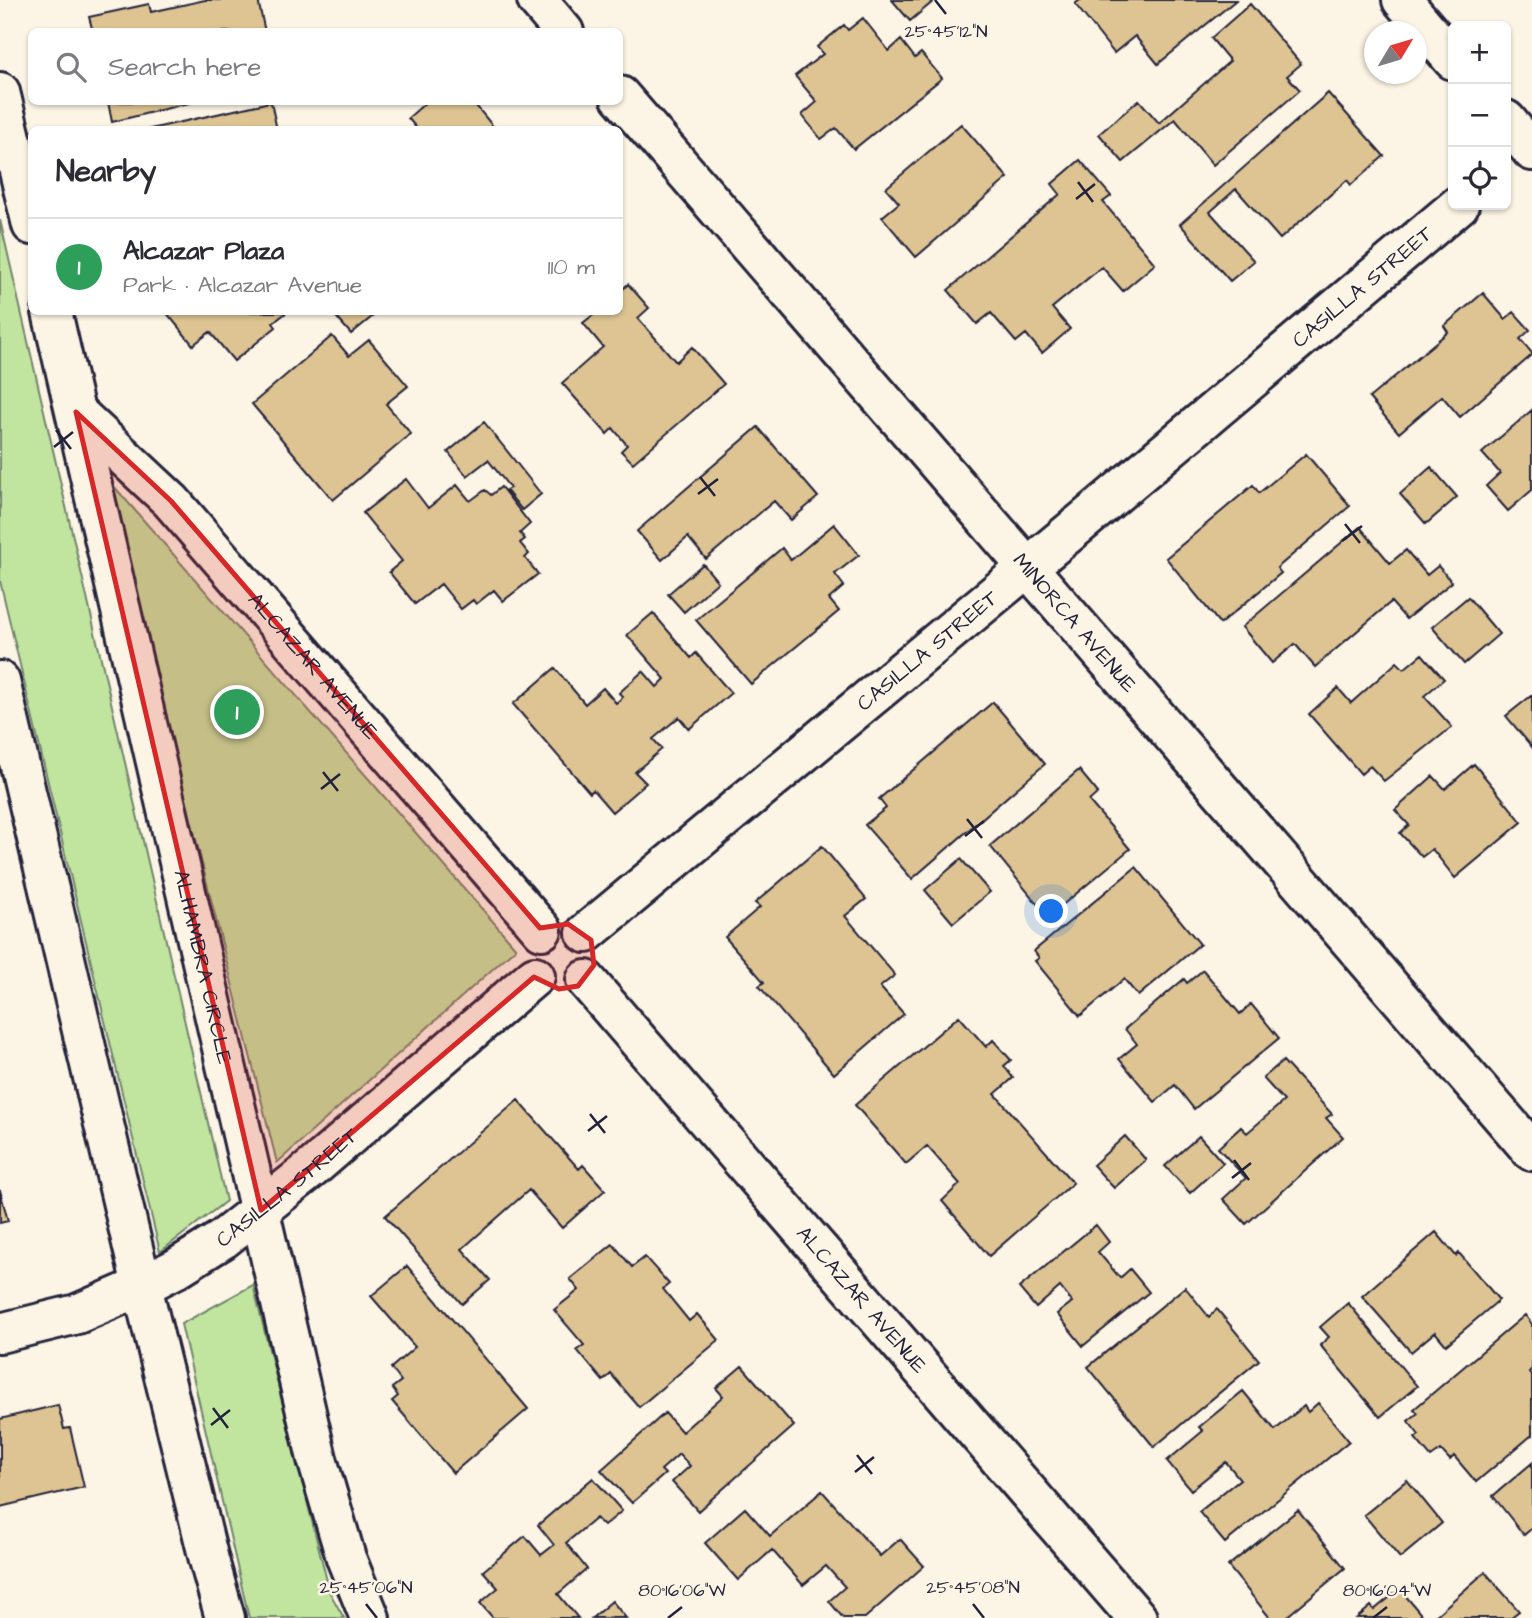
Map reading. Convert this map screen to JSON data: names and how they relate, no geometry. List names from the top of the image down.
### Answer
{
  "streets": {
    "street": [
      "CASILLA STREET",
      "MINORCA AVENUE",
      "ALCAZAR AVENUE",
      "ALHAMBRA CIRCLE"
    ]
  },
  "crossings": [
    ["CASILLA STREET", "MINORCA AVENUE"],
    ["CASILLA STREET", "ALCAZAR AVENUE"],
    ["CASILLA STREET", "ALHAMBRA CIRCLE"],
    ["ALCAZAR AVENUE", "ALHAMBRA CIRCLE"]
  ],
  "north": "top right",
  "page": {
    "map_buttons": ["+", "−"],
    "search": "Search here",
    "heading": "Nearby",
    "list": [
      {
        "mark": "1",
        "name": "Alcazar Plaza",
        "note": "Park · Alcazar Avenue",
        "value": "110 m"
      }
    ],
    "pins": "1"
  },
  "coordinates": [
    "25°45'12\"N",
    "25°45'06\"N",
    "25°45'08\"N",
    "80°16'06\"W",
    "80°16'04\"W"
  ]
}
